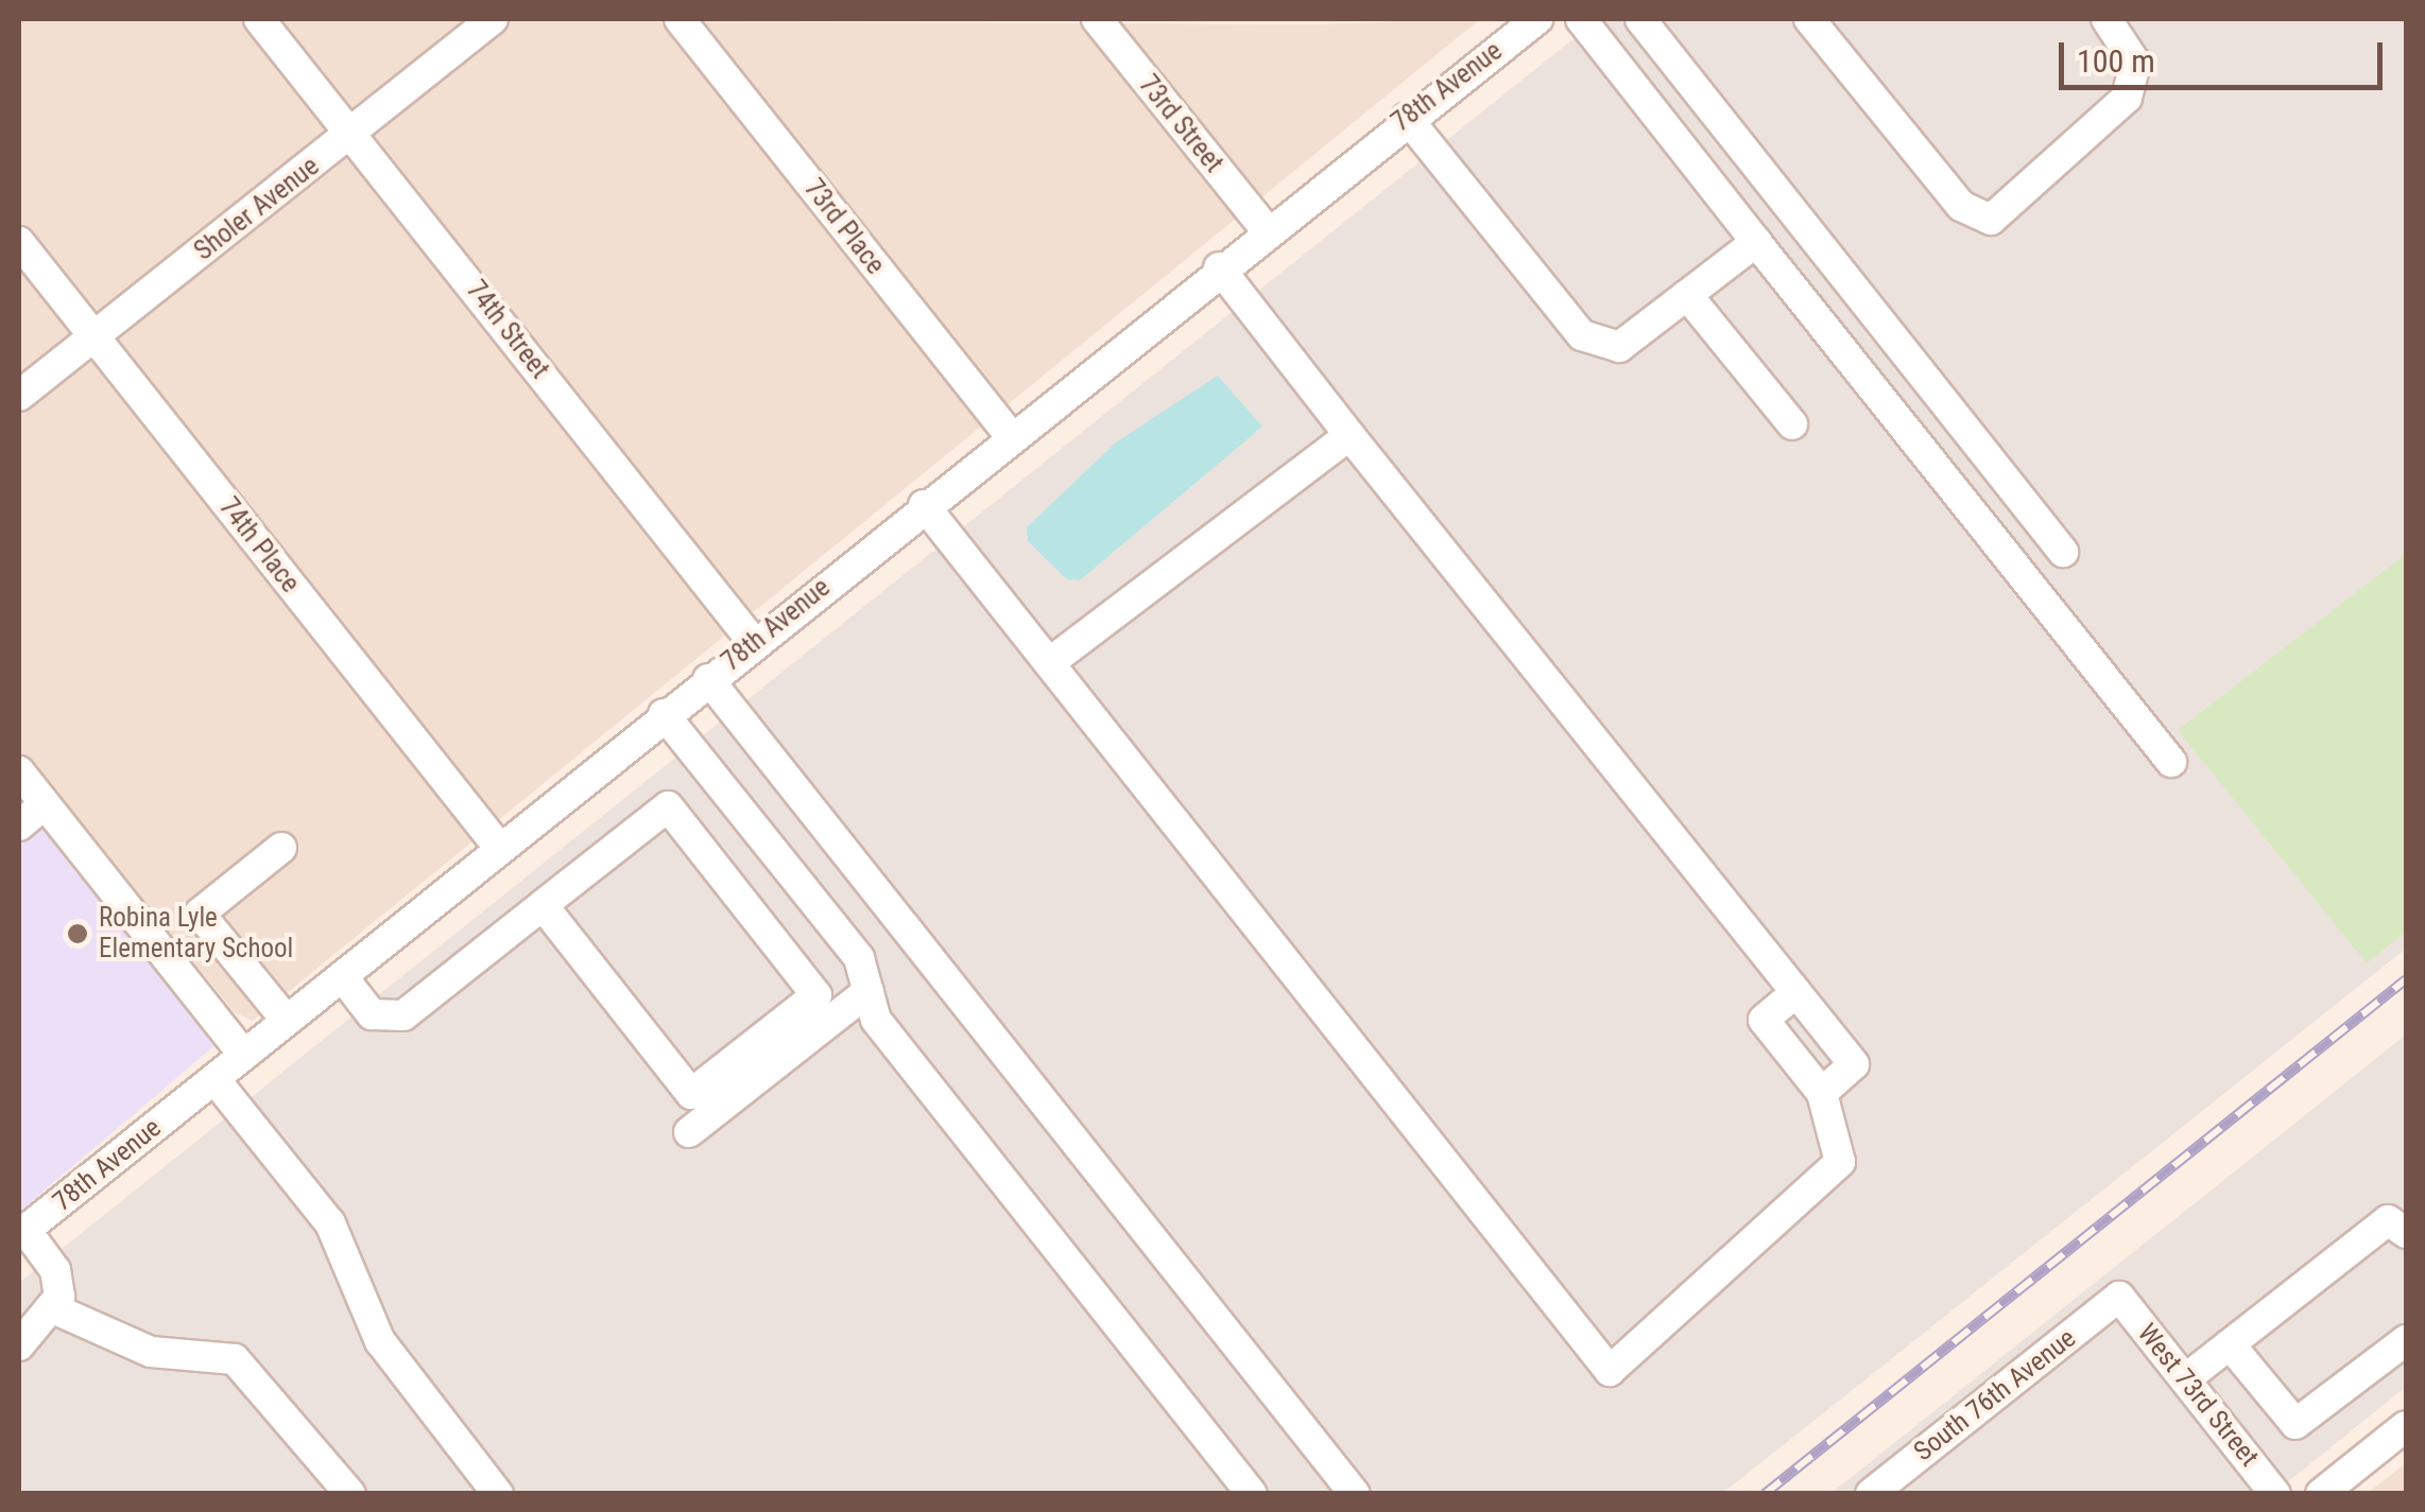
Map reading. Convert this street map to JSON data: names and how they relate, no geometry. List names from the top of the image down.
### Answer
{
  "streets": {
    "street": [
      "78th Avenue",
      "73rd Street",
      "Sholer Avenue",
      "73rd Place",
      "74th Street",
      "74th Place",
      "South 76th Avenue",
      "West 73rd Street"
    ]
  },
  "crossings": [
    ["78th Avenue", "73rd Street"],
    ["78th Avenue", "73rd Place"],
    ["78th Avenue", "74th Street"],
    ["78th Avenue", "74th Place"],
    ["Sholer Avenue", "74th Street"],
    ["Sholer Avenue", "74th Place"],
    ["South 76th Avenue", "West 73rd Street"]
  ],
  "places": ["Robina Lyle Elementary School"],
  "scale_bar": "100 m"
}
